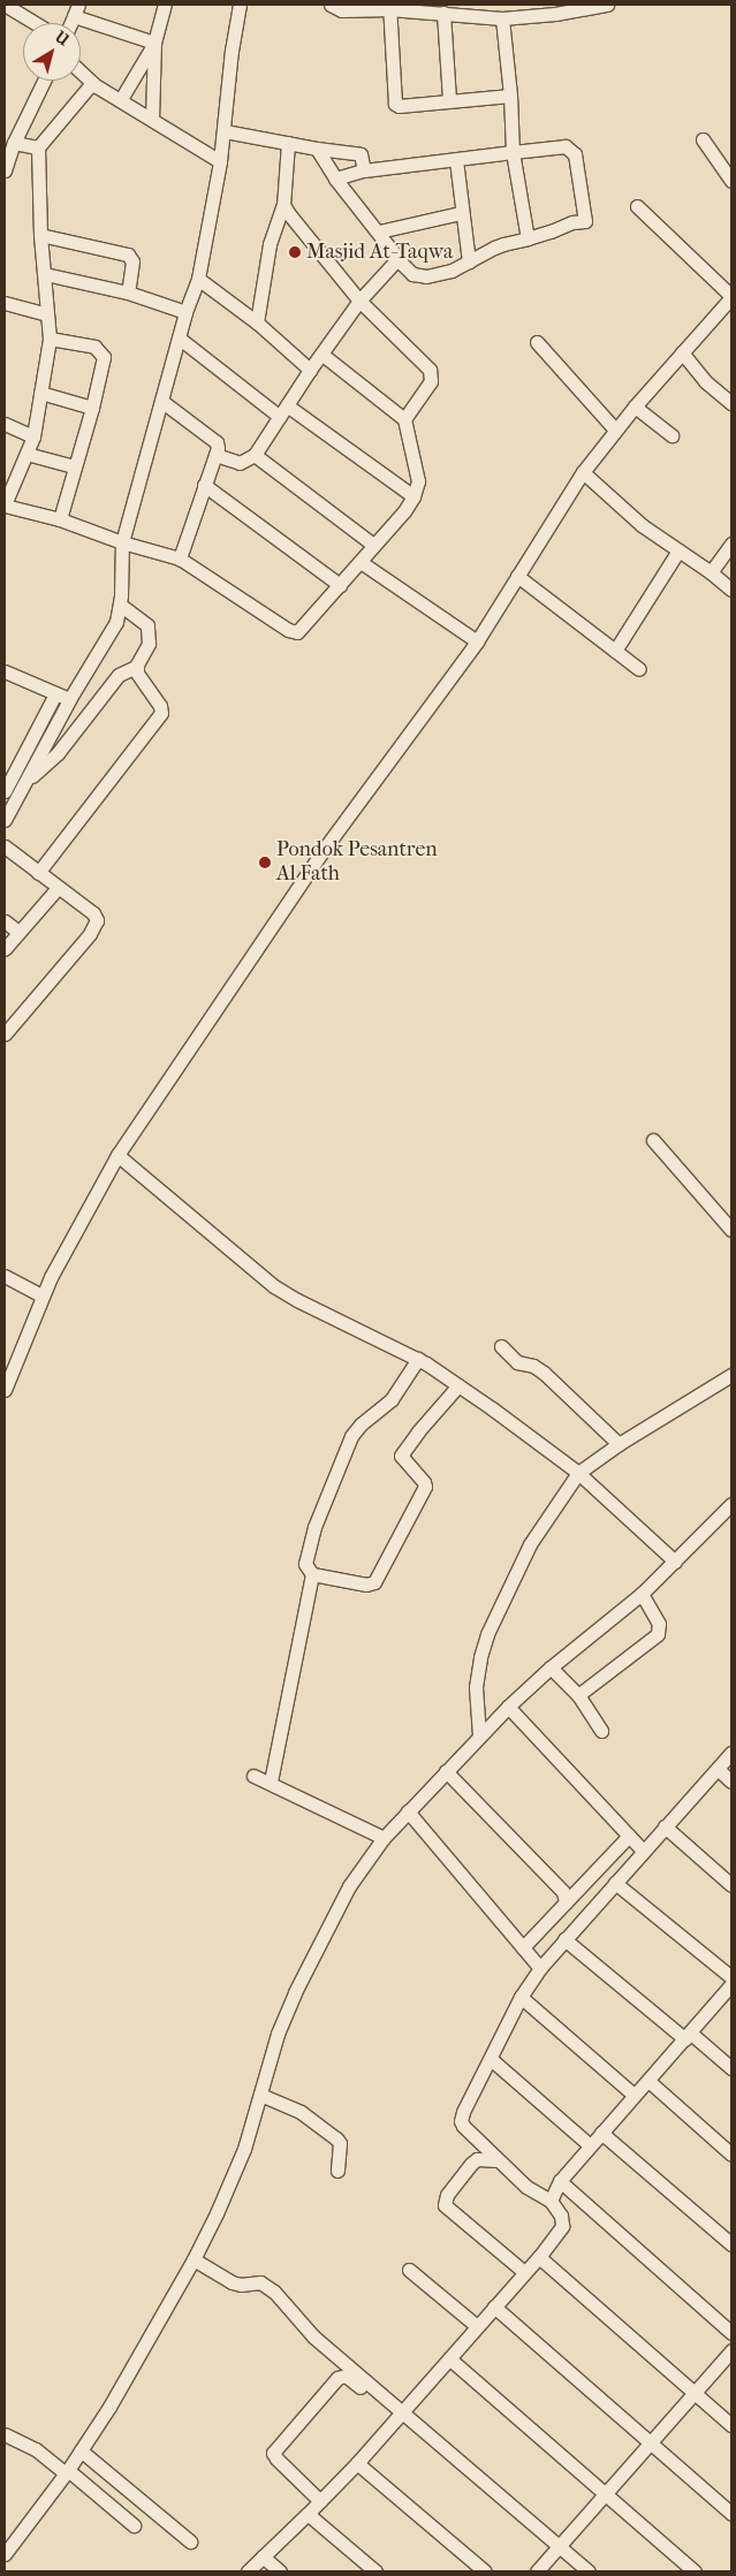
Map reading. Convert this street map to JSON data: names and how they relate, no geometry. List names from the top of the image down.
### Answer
{
  "places": ["Masjid At-Taqwa", "Pondok Pesantren Al Fath"],
  "north": "top right"
}
